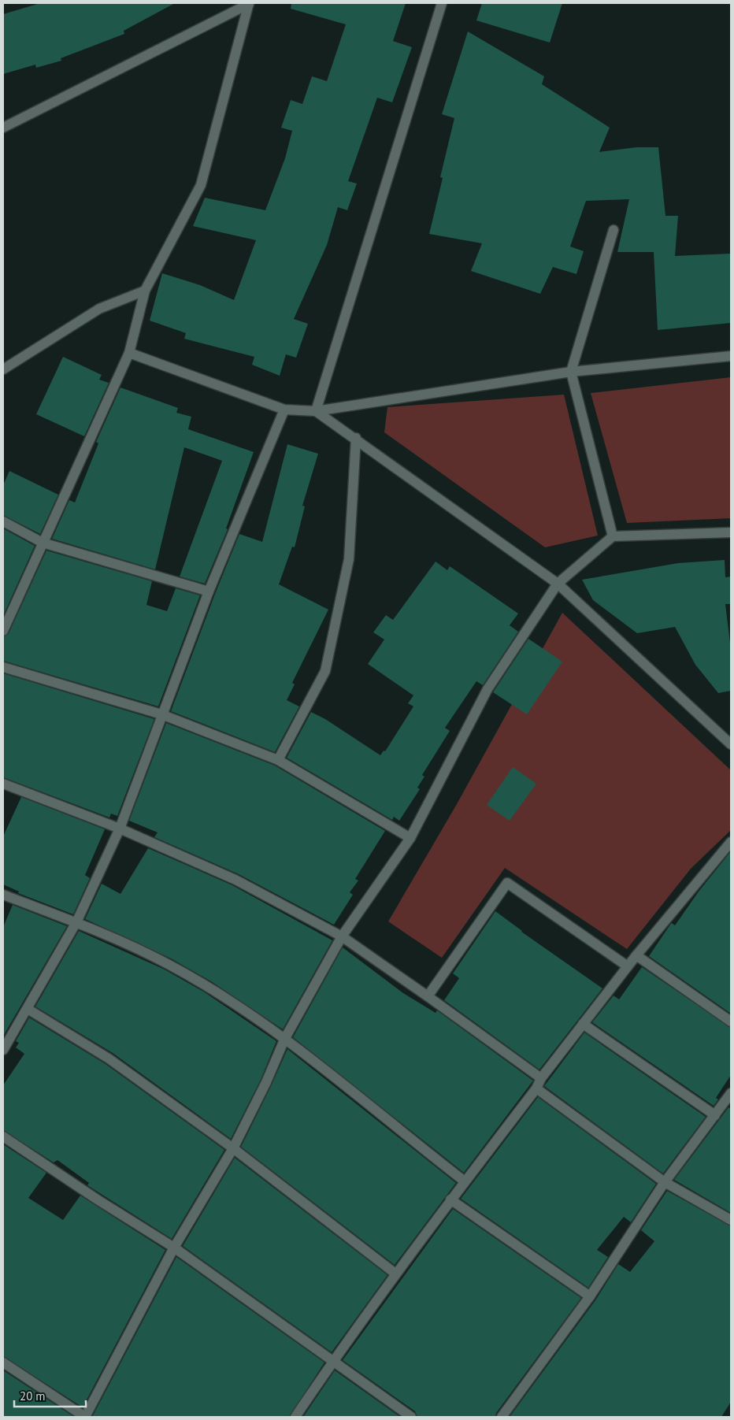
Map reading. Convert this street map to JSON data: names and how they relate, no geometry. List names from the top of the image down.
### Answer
{
  "scale_bar": "20 m"
}
